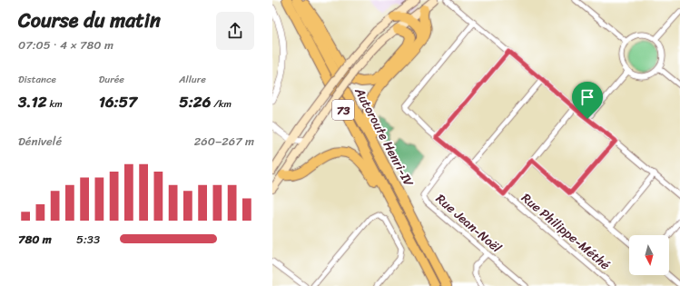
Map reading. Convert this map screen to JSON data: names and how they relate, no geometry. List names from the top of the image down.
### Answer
{
  "streets": {
    "highway": ["73", "Autoroute Henri-IV"],
    "street": ["Rue Jean-Noël", "Rue Philippe-Méthé"]
  },
  "crossings": [
    ["Rue Jean-Noël", "Rue Philippe-Méthé"]
  ],
  "north": "bottom",
  "page": {
    "heading": ["Course du matin", "07:05 · 4 × 780 m"],
    "stats": [
      ["Distance", "3.12 km"],
      ["Durée", "16:57"],
      ["Allure", "5:26 /km"]
    ],
    "chart": ["Dénivelé", "260–267 m"],
    "list": [
      {
        "name": "780 m",
        "note": "5:33"
      }
    ]
  }
}
